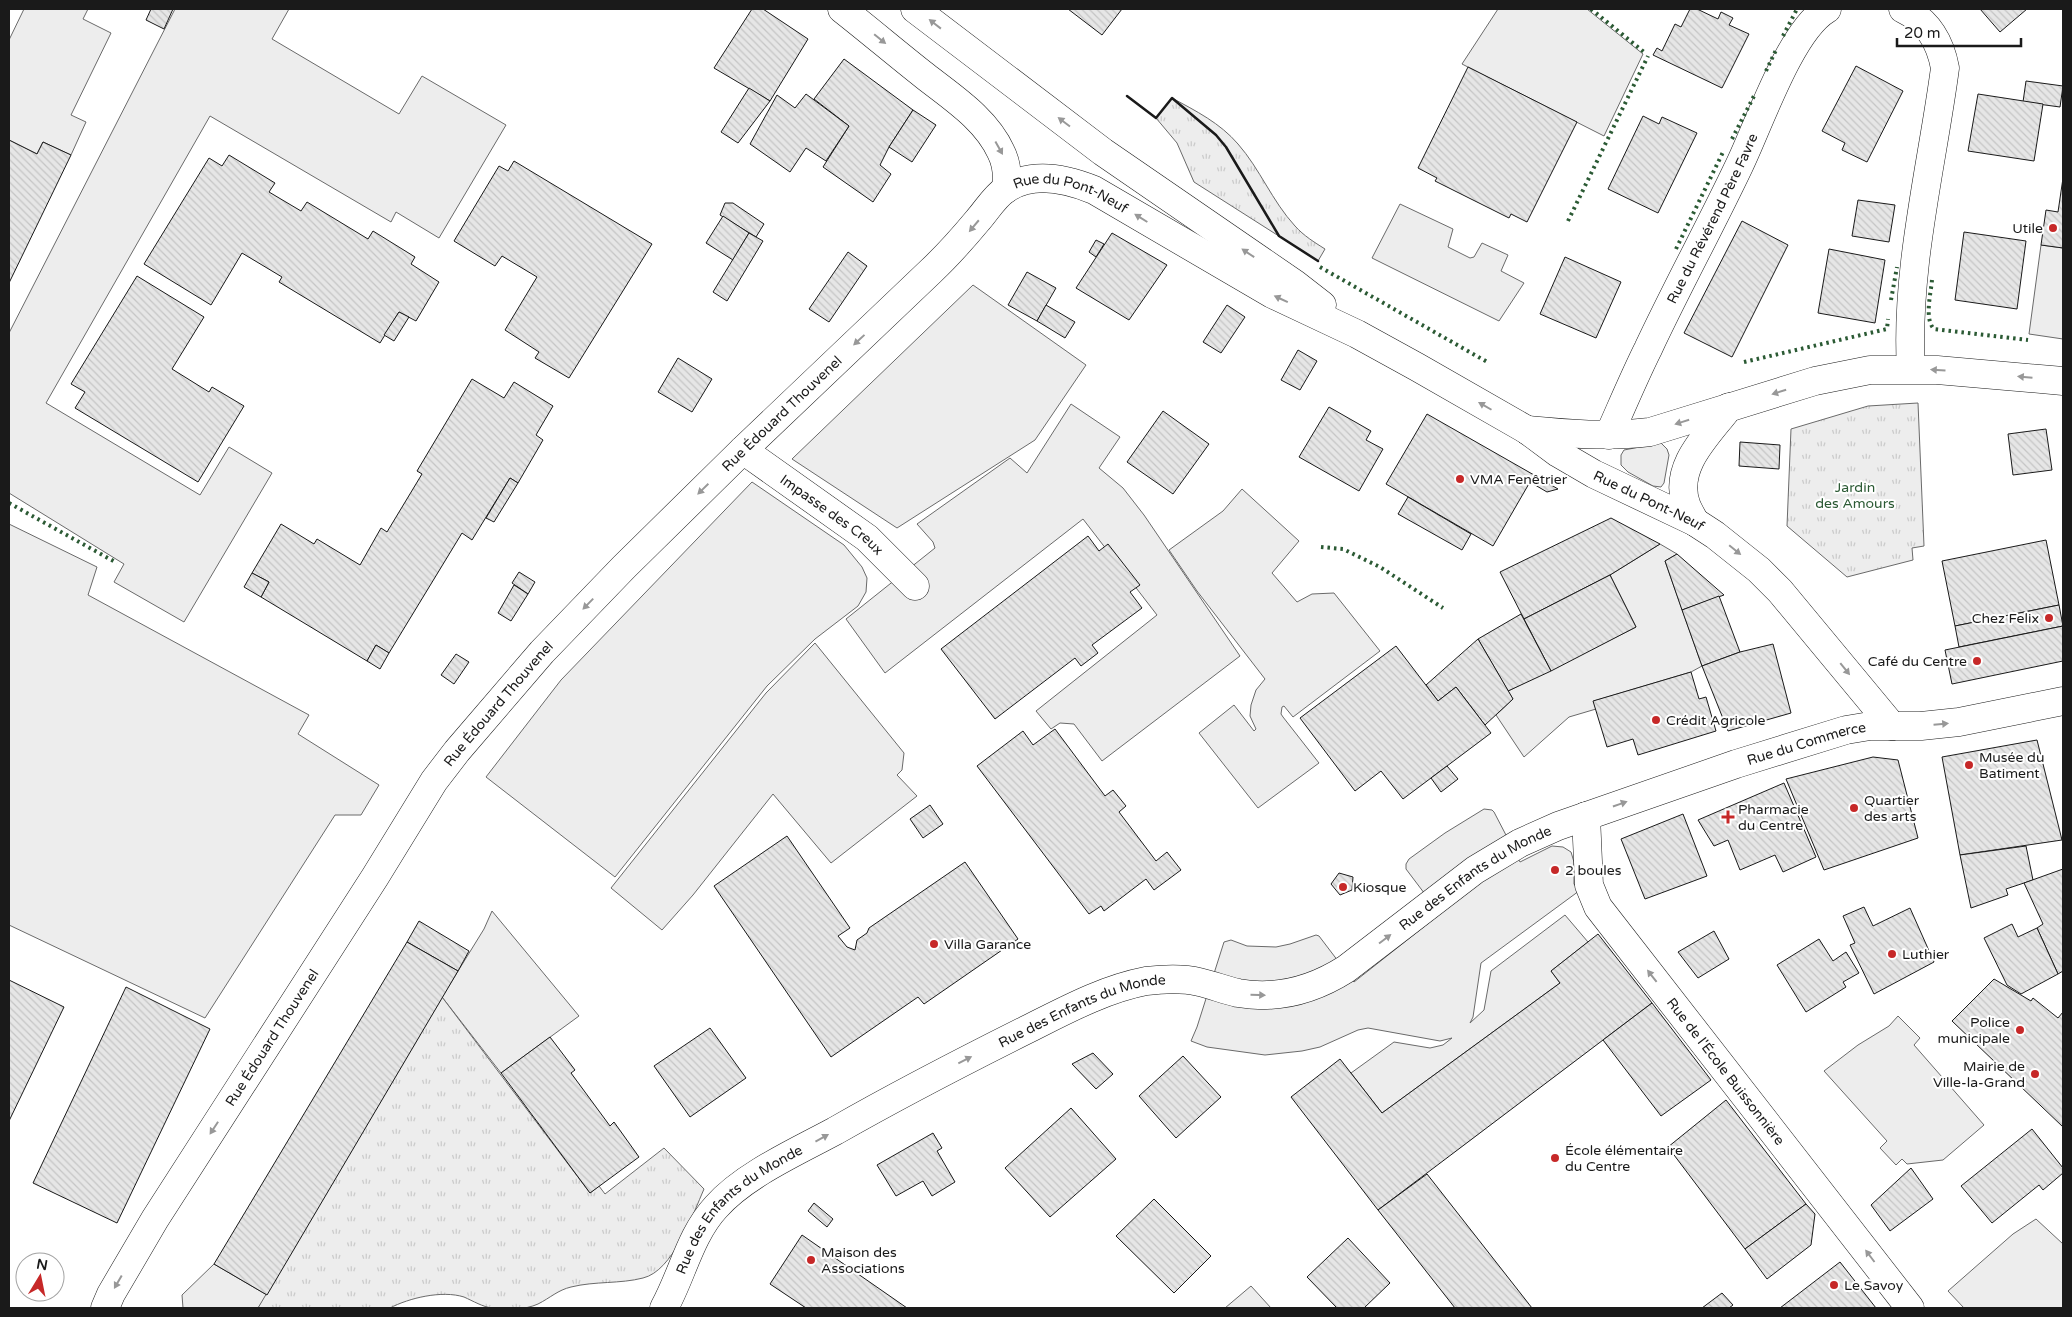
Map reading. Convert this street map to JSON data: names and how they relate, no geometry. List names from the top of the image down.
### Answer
{
  "streets": {
    "street": [
      "Rue du Pont-Neuf",
      "Rue du Révérend Père Favre",
      "Rue Édouard Thouvenel",
      "Impasse des Creux",
      "Rue du Commerce",
      "Rue des Enfants du Monde",
      "Rue de l'École Buissonnière"
    ]
  },
  "crossings": [
    ["Rue du Pont-Neuf", "Rue Édouard Thouvenel"],
    ["Rue du Pont-Neuf", "Rue du Commerce"],
    ["Rue Édouard Thouvenel", "Impasse des Creux"],
    ["Rue du Commerce", "Rue des Enfants du Monde"],
    ["Rue du Commerce", "Rue de l'École Buissonnière"]
  ],
  "one_way": [
    "Rue Édouard Thouvenel",
    "Rue du Commerce",
    "Rue des Enfants du Monde",
    "Rue de l'École Buissonnière"
  ],
  "parks": ["Jardin des Amours"],
  "places": {
    "other": [
      "Utile",
      "VMA Fenêtrier",
      "Chez Felix",
      "Café du Centre",
      "Crédit Agricole",
      "Musée du Batiment",
      "Quartier des arts",
      "2 boules",
      "Kiosque",
      "Villa Garance",
      "Luthier",
      "Police municipale",
      "Mairie de Ville-la-Grand",
      "École élémentaire du Centre",
      "Maison des Associations",
      "Le Savoy"
    ],
    "health": ["Pharmacie du Centre"]
  },
  "scale_bar": "20 m",
  "north": "top"
}
